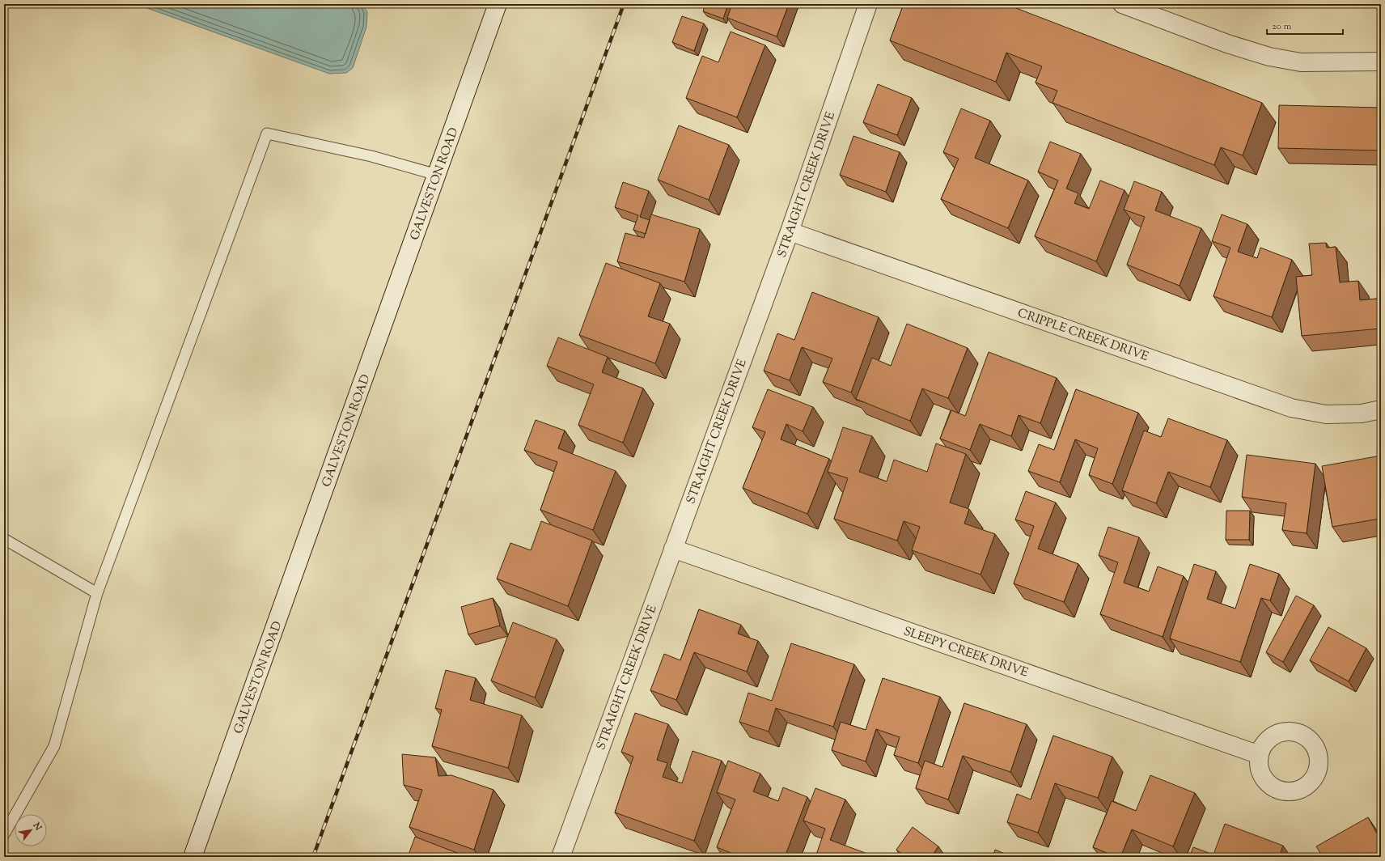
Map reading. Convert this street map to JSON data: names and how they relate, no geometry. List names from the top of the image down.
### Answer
{
  "streets": {
    "street": [
      "GALVESTON ROAD",
      "STRAIGHT CREEK DRIVE",
      "CRIPPLE CREEK DRIVE",
      "SLEEPY CREEK DRIVE"
    ]
  },
  "crossings": [
    ["STRAIGHT CREEK DRIVE", "CRIPPLE CREEK DRIVE"],
    ["STRAIGHT CREEK DRIVE", "SLEEPY CREEK DRIVE"]
  ],
  "scale_bar": "20 m",
  "north": "top right"
}
